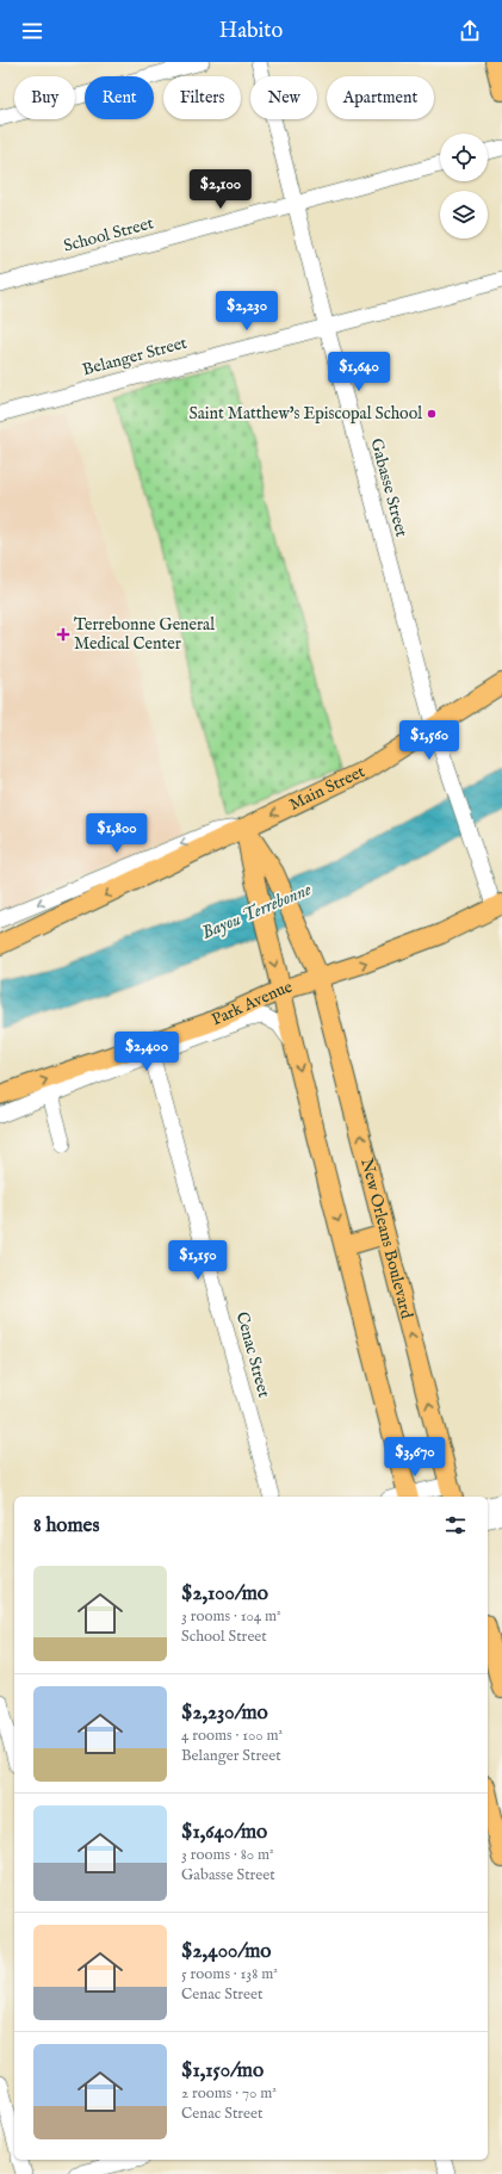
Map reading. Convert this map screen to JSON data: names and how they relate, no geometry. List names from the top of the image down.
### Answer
{
  "streets": {
    "main road": ["Main Street", "Park Avenue", "New Orleans Boulevard"],
    "street": [
      "School Street",
      "Belanger Street",
      "Gabasse Street",
      "Cenac Street"
    ]
  },
  "crossings": [
    ["School Street", "Gabasse Street"],
    ["Belanger Street", "Gabasse Street"],
    ["Gabasse Street", "Main Street"],
    ["Gabasse Street", "Park Avenue"],
    ["Main Street", "New Orleans Boulevard"],
    ["Park Avenue", "New Orleans Boulevard"]
  ],
  "one_way": ["Main Street", "Park Avenue"],
  "water": ["Bayou Terrebonne"],
  "places": {
    "other": ["Saint Matthew's Episcopal School"],
    "health": ["Terrebonne General Medical Center"]
  },
  "page": {
    "header": "Habito",
    "chip": [
      "Buy",
      "Rent",
      "Filters",
      "New",
      "Apartment"
    ],
    "price": [
      "$2,100",
      "$2,230",
      "$1,640",
      "$1,560",
      "$1,800",
      "$2,400",
      "$1,150",
      "$3,670"
    ],
    "heading": "8 homes",
    "list": [
      {
        "name": "$2,100/mo",
        "note": "3 rooms · 104 m² · School Street"
      },
      {
        "name": "$2,230/mo",
        "note": "4 rooms · 100 m² · Belanger Street"
      },
      {
        "name": "$1,640/mo",
        "note": "3 rooms · 80 m² · Gabasse Street"
      },
      {
        "name": "$2,400/mo",
        "note": "5 rooms · 138 m² · Cenac Street"
      },
      {
        "name": "$1,150/mo",
        "note": "2 rooms · 70 m² · Cenac Street"
      }
    ]
  }
}
